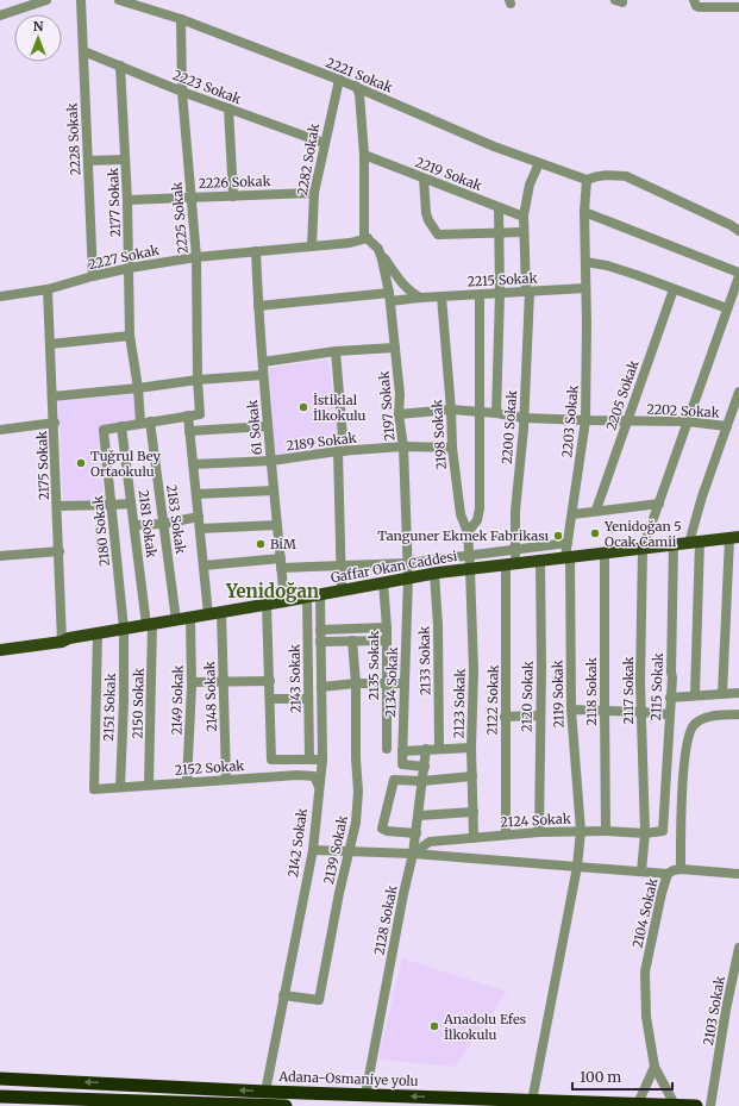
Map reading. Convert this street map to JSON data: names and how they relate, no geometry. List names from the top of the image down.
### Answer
{
  "streets": {
    "highway": ["Adana-Osmaniye yolu"],
    "main road": ["Gaffar Okan Caddesi"],
    "street": [
      "2221 Sokak",
      "2223 Sokak",
      "2228 Sokak",
      "2282 Sokak",
      "2219 Sokak",
      "2226 Sokak",
      "2177 Sokak",
      "2225 Sokak",
      "2227 Sokak",
      "2215 Sokak",
      "2205 Sokak",
      "2197 Sokak",
      "2202 Sokak",
      "2203 Sokak",
      "61 Sokak",
      "2200 Sokak",
      "2198 Sokak",
      "2189 Sokak",
      "2175 Sokak",
      "2183 Sokak",
      "2181 Sokak",
      "2180 Sokak",
      "2133 Sokak",
      "2135 Sokak",
      "2143 Sokak",
      "2134 Sokak",
      "2115 Sokak",
      "2117 Sokak",
      "2118 Sokak",
      "2119 Sokak",
      "2148 Sokak",
      "2120 Sokak",
      "2149 Sokak",
      "2122 Sokak",
      "2150 Sokak",
      "2123 Sokak",
      "2151 Sokak",
      "2152 Sokak",
      "2124 Sokak",
      "2142 Sokak",
      "2139 Sokak",
      "2104 Sokak",
      "2128 Sokak",
      "2103 Sokak"
    ]
  },
  "crossings": [
    ["2221 Sokak", "2282 Sokak"],
    ["2221 Sokak", "2225 Sokak"],
    ["2221 Sokak", "2203 Sokak"],
    ["2221 Sokak", "2200 Sokak"],
    ["2223 Sokak", "2228 Sokak"],
    ["2223 Sokak", "2282 Sokak"],
    ["2223 Sokak", "2177 Sokak"],
    ["2223 Sokak", "2225 Sokak"],
    ["2228 Sokak", "2227 Sokak"],
    ["2282 Sokak", "2226 Sokak"],
    ["2282 Sokak", "2227 Sokak"],
    ["2219 Sokak", "2200 Sokak"],
    ["2226 Sokak", "2177 Sokak"],
    ["2226 Sokak", "2225 Sokak"],
    ["2177 Sokak", "2227 Sokak"],
    ["2177 Sokak", "2183 Sokak"],
    ["2225 Sokak", "2227 Sokak"],
    ["2227 Sokak", "61 Sokak"],
    ["2227 Sokak", "2175 Sokak"],
    ["2215 Sokak", "2197 Sokak"],
    ["2215 Sokak", "2203 Sokak"],
    ["2215 Sokak", "61 Sokak"],
    ["2215 Sokak", "2200 Sokak"],
    ["2215 Sokak", "2198 Sokak"],
    ["2205 Sokak", "2202 Sokak"],
    ["2197 Sokak", "2202 Sokak"],
    ["2197 Sokak", "2189 Sokak"],
    ["2197 Sokak", "Gaffar Okan Caddesi"],
    ["2197 Sokak", "2134 Sokak"],
    ["2202 Sokak", "2203 Sokak"],
    ["2202 Sokak", "2200 Sokak"],
    ["2202 Sokak", "2198 Sokak"],
    ["2202 Sokak", "2117 Sokak"],
    ["2203 Sokak", "Gaffar Okan Caddesi"],
    ["2203 Sokak", "2119 Sokak"],
    ["61 Sokak", "2189 Sokak"],
    ["61 Sokak", "Gaffar Okan Caddesi"],
    ["2200 Sokak", "Gaffar Okan Caddesi"],
    ["2200 Sokak", "2122 Sokak"],
    ["2198 Sokak", "2189 Sokak"],
    ["2198 Sokak", "Gaffar Okan Caddesi"],
    ["2198 Sokak", "2123 Sokak"],
    ["2175 Sokak", "Gaffar Okan Caddesi"],
    ["2183 Sokak", "Gaffar Okan Caddesi"],
    ["2181 Sokak", "2180 Sokak"],
    ["2181 Sokak", "Gaffar Okan Caddesi"],
    ["2181 Sokak", "2150 Sokak"],
    ["2180 Sokak", "Gaffar Okan Caddesi"],
    ["2180 Sokak", "2151 Sokak"],
    ["Gaffar Okan Caddesi", "2133 Sokak"],
    ["Gaffar Okan Caddesi", "2135 Sokak"],
    ["Gaffar Okan Caddesi", "2143 Sokak"],
    ["Gaffar Okan Caddesi", "2134 Sokak"],
    ["Gaffar Okan Caddesi", "2115 Sokak"],
    ["Gaffar Okan Caddesi", "2117 Sokak"],
    ["Gaffar Okan Caddesi", "2118 Sokak"],
    ["Gaffar Okan Caddesi", "2119 Sokak"],
    ["Gaffar Okan Caddesi", "2148 Sokak"],
    ["Gaffar Okan Caddesi", "2120 Sokak"],
    ["Gaffar Okan Caddesi", "2149 Sokak"],
    ["Gaffar Okan Caddesi", "2122 Sokak"],
    ["Gaffar Okan Caddesi", "2150 Sokak"],
    ["Gaffar Okan Caddesi", "2123 Sokak"],
    ["Gaffar Okan Caddesi", "2151 Sokak"],
    ["Gaffar Okan Caddesi", "2152 Sokak"],
    ["Gaffar Okan Caddesi", "2142 Sokak"],
    ["2115 Sokak", "2124 Sokak"],
    ["2117 Sokak", "2124 Sokak"],
    ["2118 Sokak", "2124 Sokak"],
    ["2119 Sokak", "2124 Sokak"],
    ["2119 Sokak", "Adana-Osmaniye yolu"],
    ["2148 Sokak", "2152 Sokak"],
    ["2120 Sokak", "2124 Sokak"],
    ["2149 Sokak", "2152 Sokak"],
    ["2122 Sokak", "2124 Sokak"],
    ["2150 Sokak", "2152 Sokak"],
    ["2123 Sokak", "2124 Sokak"],
    ["2151 Sokak", "2152 Sokak"],
    ["2152 Sokak", "2142 Sokak"],
    ["2124 Sokak", "2128 Sokak"],
    ["2142 Sokak", "2139 Sokak"],
    ["2142 Sokak", "Adana-Osmaniye yolu"],
    ["2104 Sokak", "Adana-Osmaniye yolu"],
    ["2128 Sokak", "Adana-Osmaniye yolu"]
  ],
  "districts": ["Yenidoğan"],
  "places": [
    "İstiklal İlkokulu",
    "Tuğrul Bey Ortaokulu",
    "Yenidoğan 5 Ocak Camii",
    "Tanguner Ekmek Fabrikası",
    "BiM",
    "Anadolu Efes İlkokulu"
  ],
  "scale_bar": "100 m",
  "north": "top"
}
